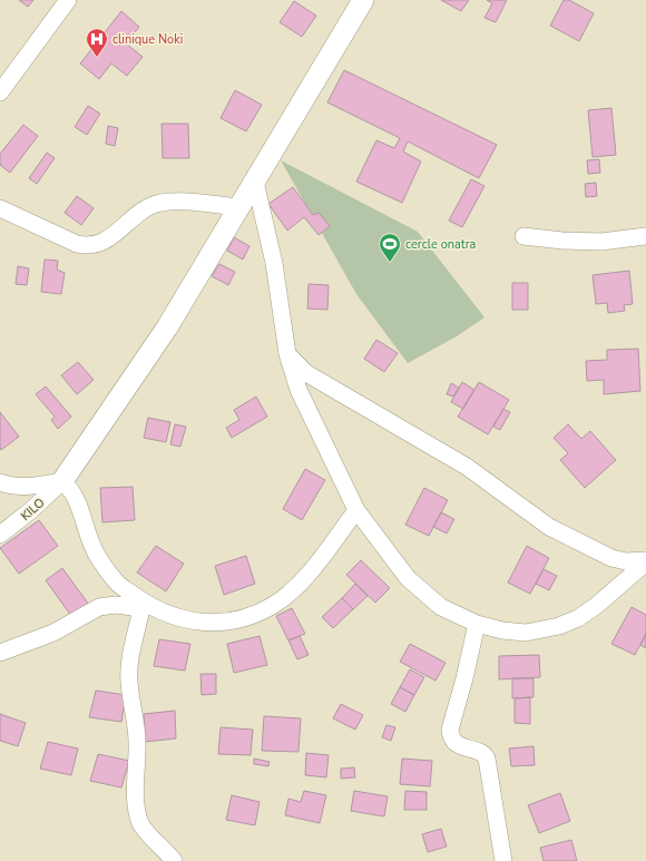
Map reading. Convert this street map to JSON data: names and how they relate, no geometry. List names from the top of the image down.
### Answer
{
  "streets": {
    "street": ["KILO"]
  },
  "places": {
    "hospital": ["clinique Noki"],
    "sports": ["cercle onatra"]
  }
}
